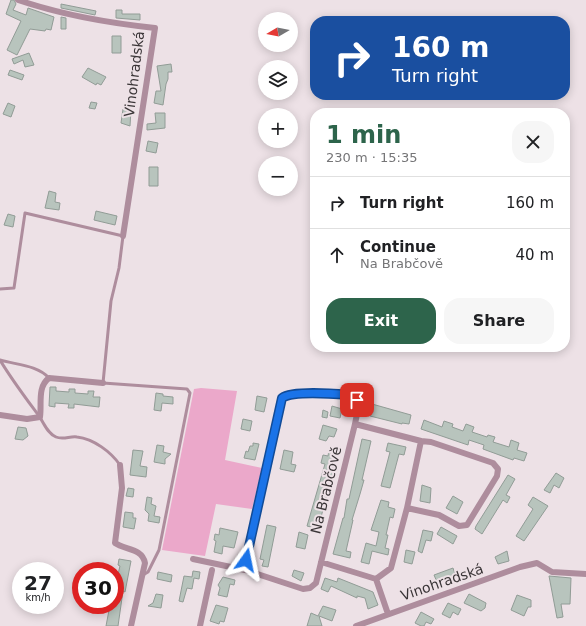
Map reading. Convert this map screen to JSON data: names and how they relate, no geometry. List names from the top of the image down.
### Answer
{
  "streets": {
    "street": ["Vinohradská", "Na Brabčově"]
  },
  "north": "left",
  "page": {
    "map_buttons": ["+", "−"],
    "turn": ["160 m", "Turn right"],
    "heading": ["1 min", "230 m · 15:35"],
    "list": [
      {
        "name": "Turn right",
        "value": "160 m"
      },
      {
        "name": "Continue",
        "note": "Na Brabčově",
        "value": "40 m"
      }
    ],
    "buttons": ["Exit", "Share"],
    "speed": "27 km/h",
    "limit": "30"
  }
}
